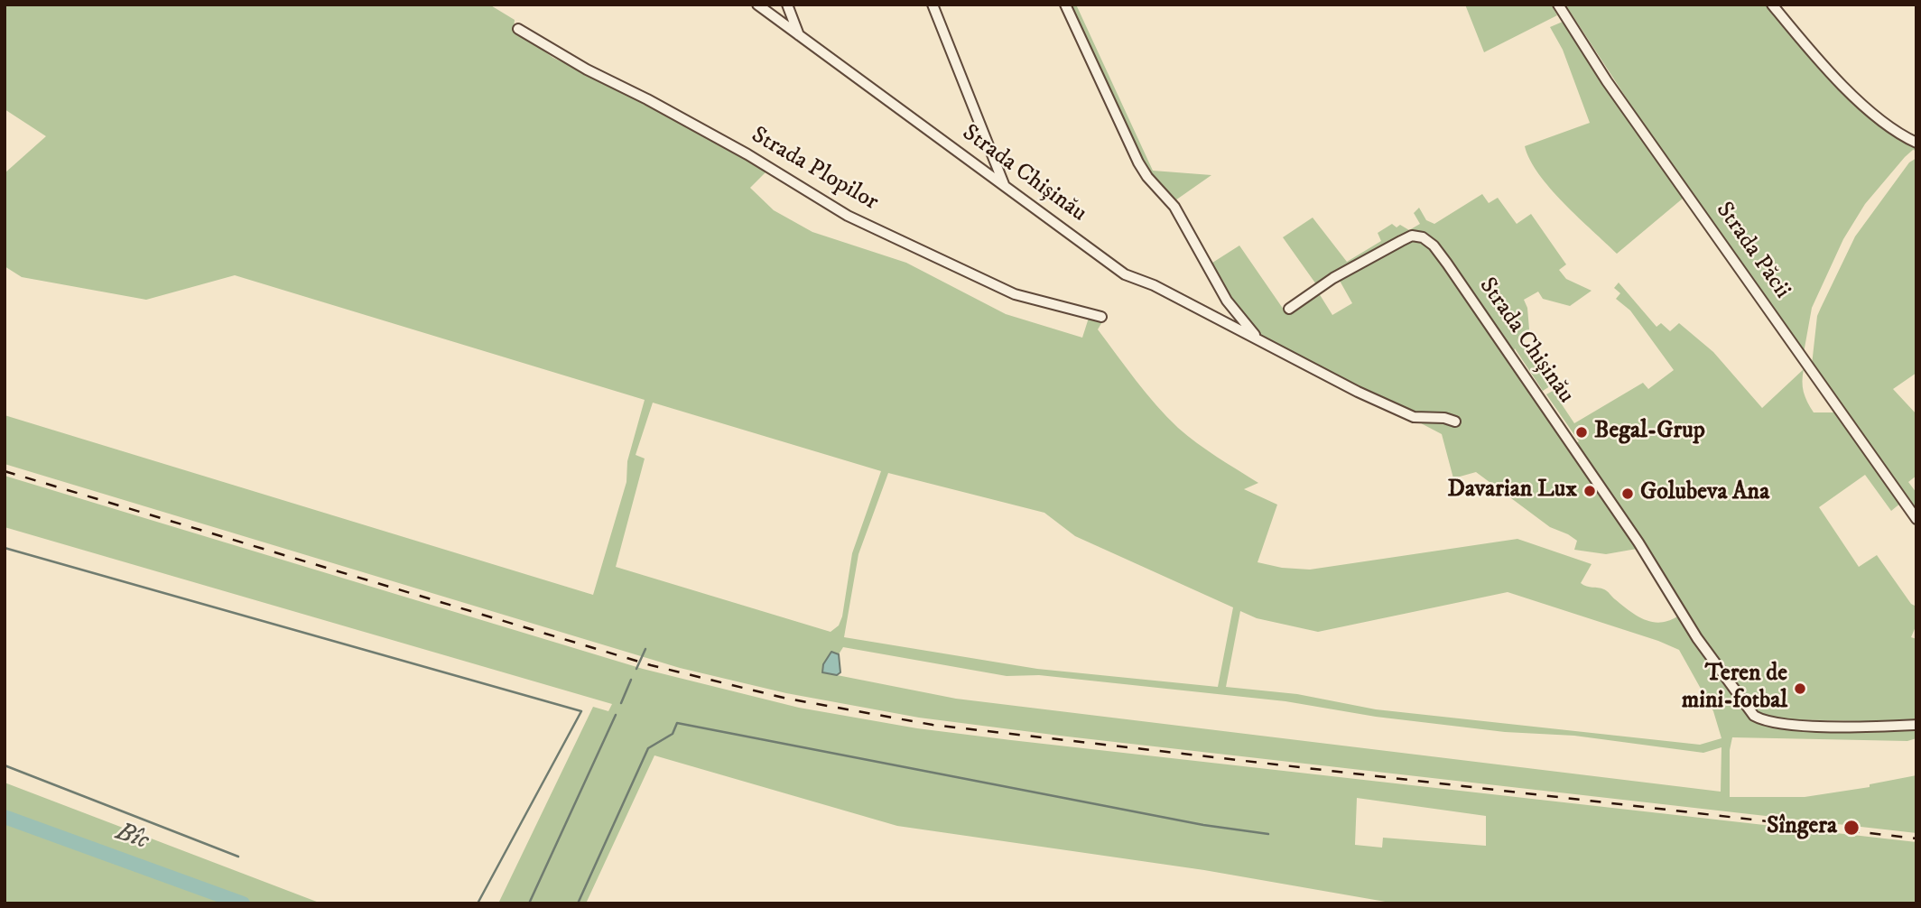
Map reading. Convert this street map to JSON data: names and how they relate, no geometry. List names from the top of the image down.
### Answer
{
  "streets": {
    "street": ["Strada Plopilor", "Strada Chișinău", "Strada Păcii"]
  },
  "water": ["Bîc"],
  "places": [
    "Begal-Grup",
    "Davarian Lux",
    "Golubeva Ana",
    "Teren de mini-fotbal",
    "Sîngera"
  ]
}
